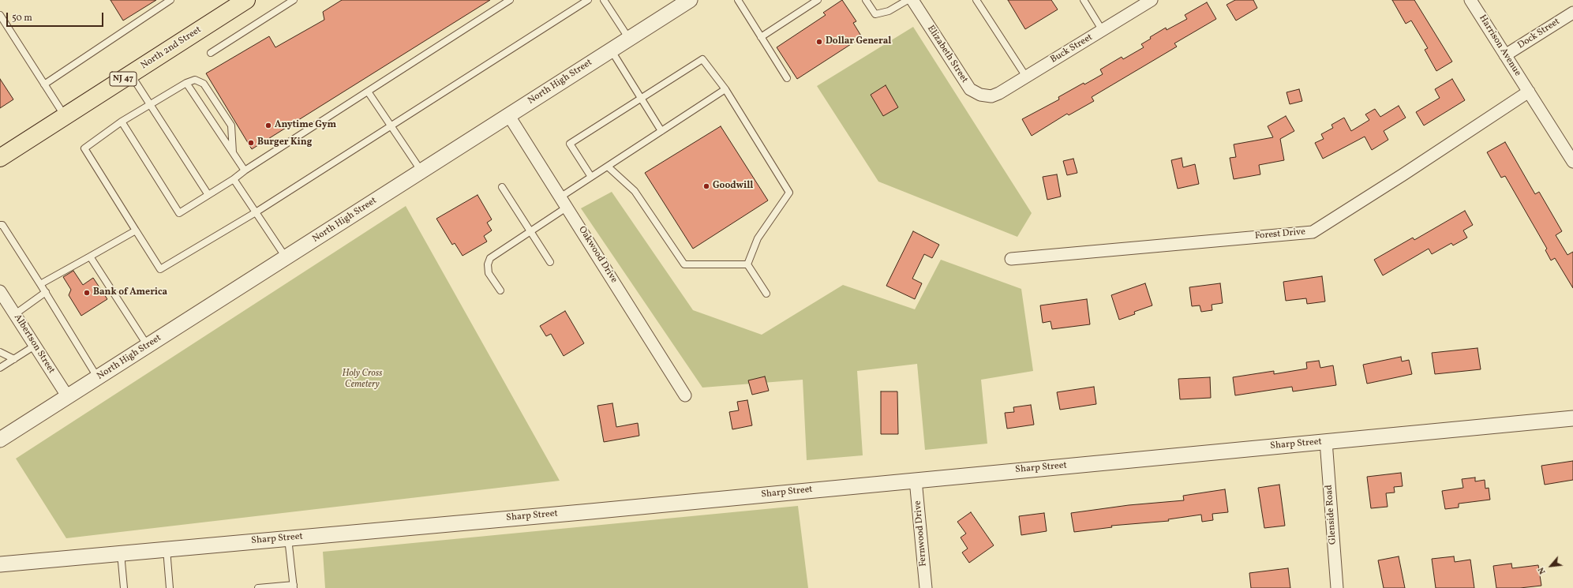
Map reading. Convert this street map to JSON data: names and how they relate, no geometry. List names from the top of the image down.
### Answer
{
  "streets": {
    "main road": ["North 2nd Street", "NJ 47"],
    "street": [
      "Dock Street",
      "Harrison Avenue",
      "Buck Street",
      "Elizabeth Street",
      "North High Street",
      "Forest Drive",
      "Oakwood Drive",
      "Albertson Street",
      "Sharp Street",
      "Glenside Road",
      "Fernwood Drive"
    ]
  },
  "crossings": [
    ["Dock Street", "Harrison Avenue"],
    ["Harrison Avenue", "Forest Drive"],
    ["Buck Street", "Elizabeth Street"],
    ["North High Street", "Oakwood Drive"],
    ["North High Street", "Albertson Street"],
    ["Sharp Street", "Glenside Road"],
    ["Sharp Street", "Fernwood Drive"]
  ],
  "parks": ["Holy Cross Cemetery"],
  "places": [
    "Dollar General",
    "Anytime Gym",
    "Burger King",
    "Goodwill",
    "Bank of America"
  ],
  "scale_bar": "50 m",
  "north": "bottom left"
}
